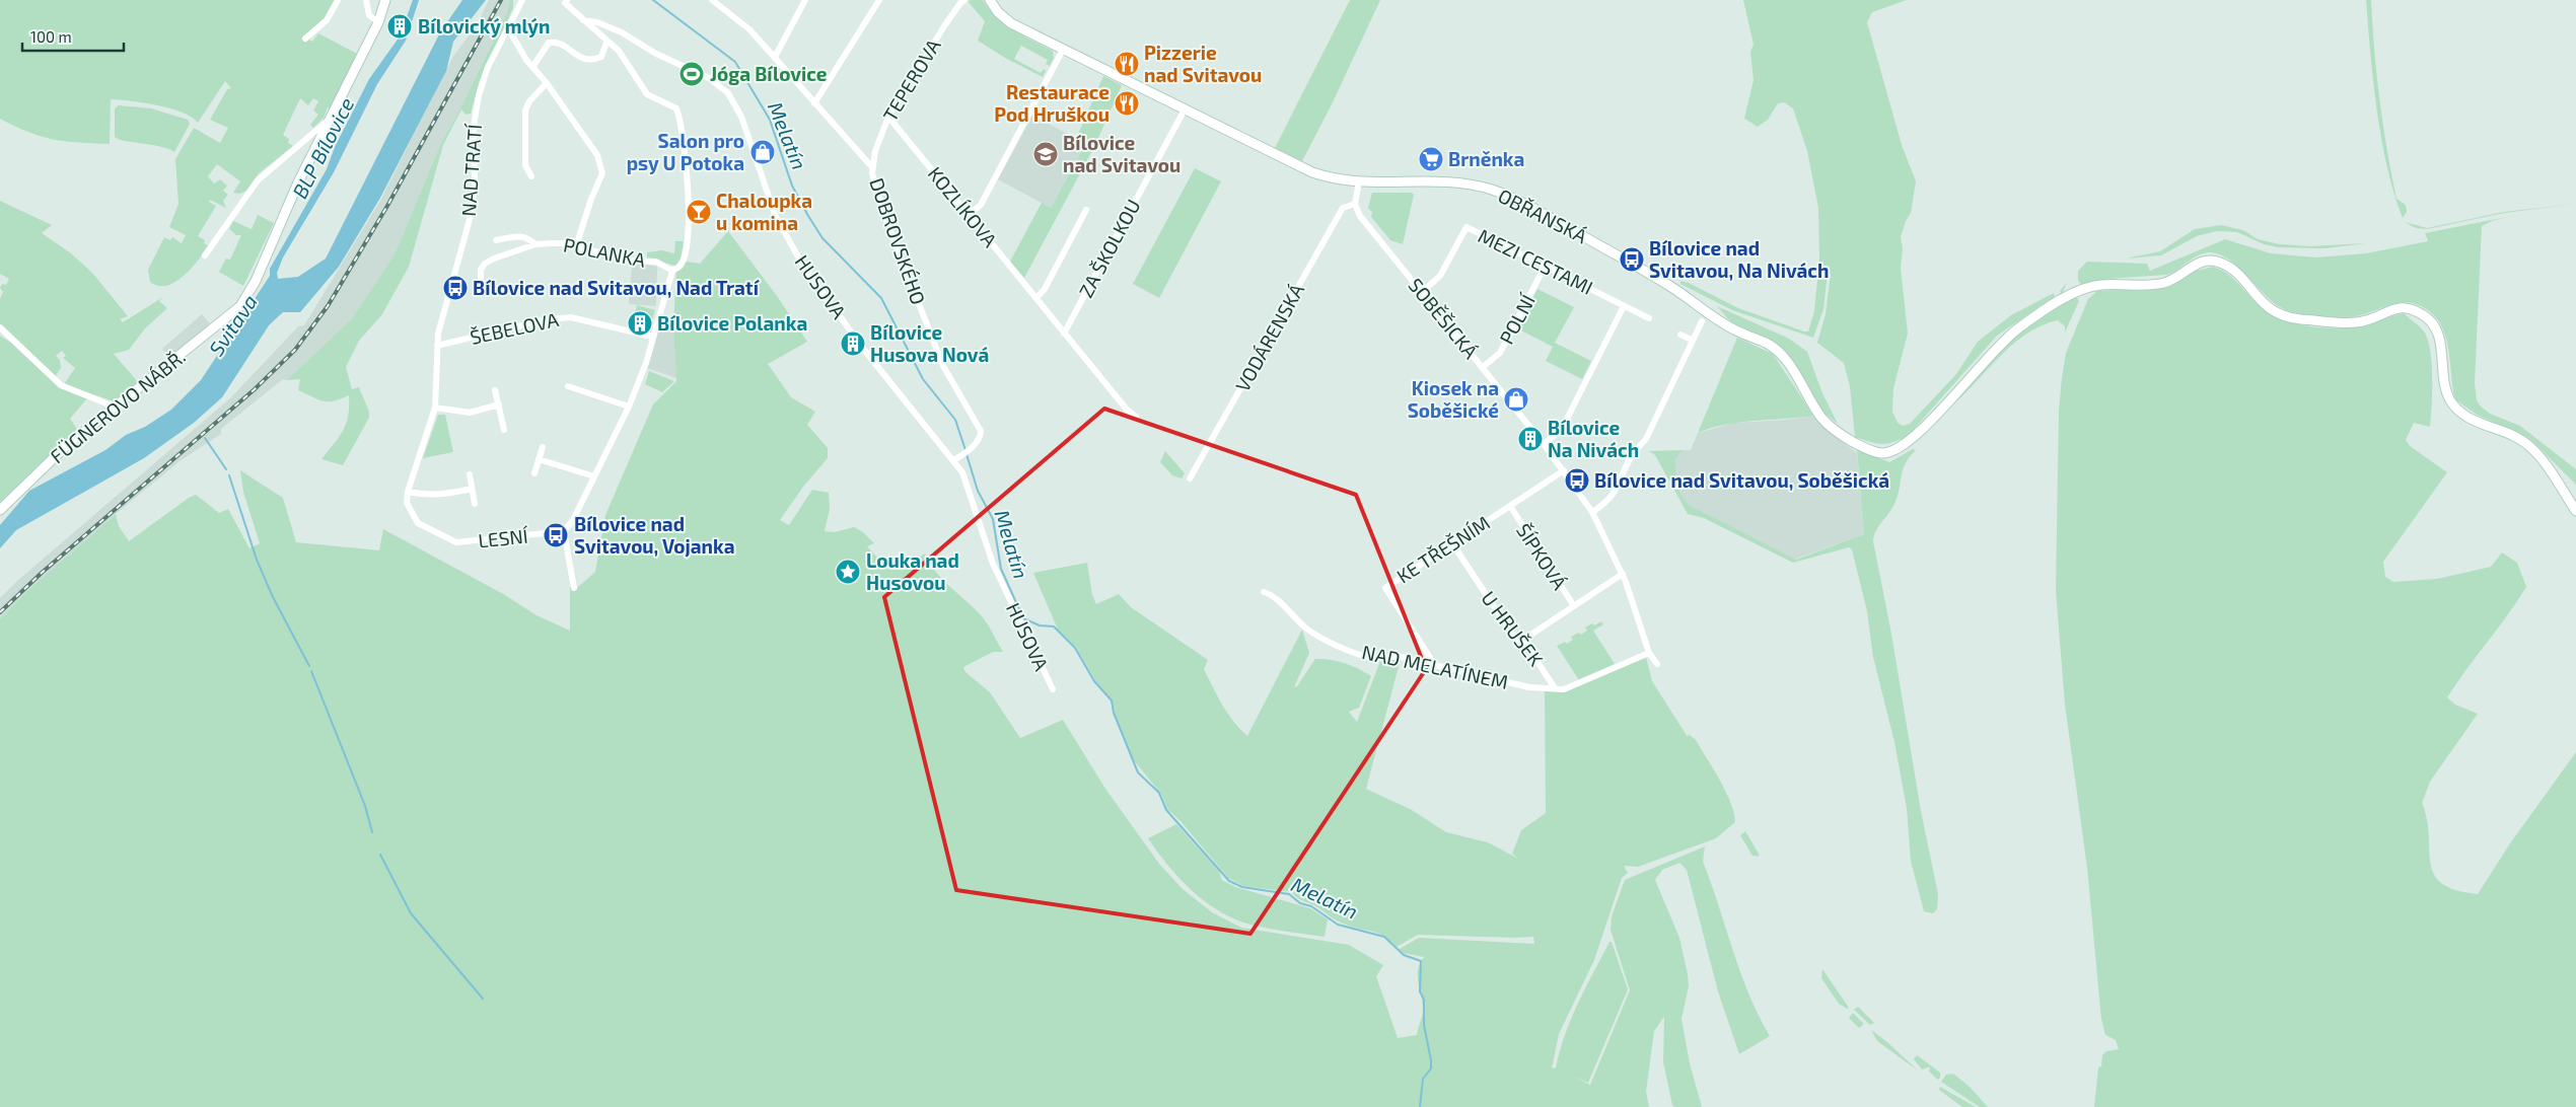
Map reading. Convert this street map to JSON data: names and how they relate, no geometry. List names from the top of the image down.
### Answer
{
  "streets": {
    "main road": ["OBŘANSKÁ", "FÜGNEROVO NÁBŘ."],
    "street": [
      "TEPEROVA",
      "NAD TRATÍ",
      "KOZLÍKOVA",
      "DOBROVSKÉHO",
      "ZA ŠKOLKOU",
      "POLANKA",
      "MEZI CESTAMI",
      "HUSOVA",
      "SOBĚŠICKÁ",
      "POLNÍ",
      "ŠEBELOVA",
      "VODÁRENSKÁ",
      "LESNÍ",
      "KE TŘEŠNÍM",
      "ŠÍPKOVÁ",
      "U HRUŠEK",
      "NAD MELATÍNEM"
    ]
  },
  "crossings": [
    ["TEPEROVA", "KOZLÍKOVA"],
    ["TEPEROVA", "DOBROVSKÉHO"],
    ["NAD TRATÍ", "ŠEBELOVA"],
    ["NAD TRATÍ", "LESNÍ"],
    ["KOZLÍKOVA", "ZA ŠKOLKOU"],
    ["OBŘANSKÁ", "ZA ŠKOLKOU"],
    ["DOBROVSKÉHO", "HUSOVA"],
    ["MEZI CESTAMI", "SOBĚŠICKÁ"],
    ["MEZI CESTAMI", "POLNÍ"],
    ["SOBĚŠICKÁ", "POLNÍ"],
    ["SOBĚŠICKÁ", "VODÁRENSKÁ"],
    ["SOBĚŠICKÁ", "KE TŘEŠNÍM"],
    ["SOBĚŠICKÁ", "NAD MELATÍNEM"],
    ["KE TŘEŠNÍM", "ŠÍPKOVÁ"],
    ["KE TŘEŠNÍM", "U HRUŠEK"],
    ["U HRUŠEK", "NAD MELATÍNEM"]
  ],
  "water": ["Melatín", "BLP Bílovice", "Svitava"],
  "places": {
    "building": [
      "Bílovický mlýn",
      "Bílovice Polanka",
      "Bílovice Husova Nová",
      "Bílovice Na Nivách"
    ],
    "restaurant": ["Pizzerie nad Svitavou", "Restaurace Pod Hruškou"],
    "sports": ["Jóga Bílovice"],
    "shop": ["Salon pro psy U Potoka", "Kiosek na Soběšické"],
    "school or university": ["Bílovice nad Svitavou"],
    "supermarket": ["Brněnka"],
    "bar": ["Chaloupka u komina"],
    "bus stop": [
      "Bílovice nad Svitavou, Na Nivách",
      "Bílovice nad Svitavou, Nad Tratí",
      "Bílovice nad Svitavou, Soběšická",
      "Bílovice nad Svitavou, Vojanka"
    ],
    "place": ["Louka nad Husovou"]
  },
  "scale_bar": "100 m"
}
